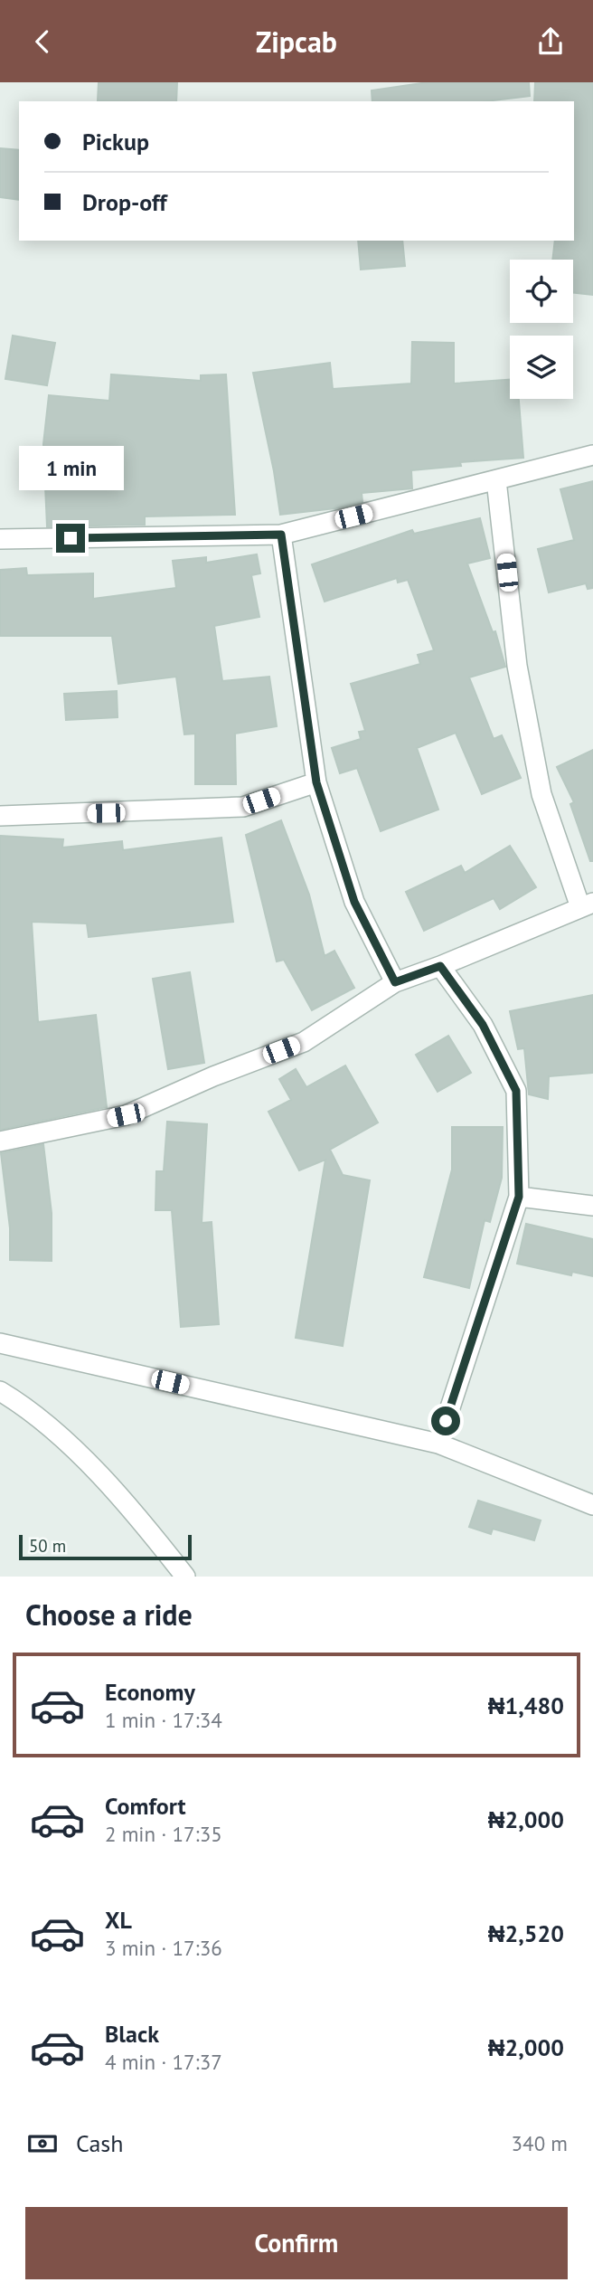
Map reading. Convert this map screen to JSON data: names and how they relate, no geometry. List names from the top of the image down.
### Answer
{
  "scale_bar": "50 m",
  "page": {
    "header": "Zipcab",
    "banner": ["Pickup", "Drop-off"],
    "bubble": "1 min",
    "scale": "50 m",
    "heading": "Choose a ride",
    "list": [
      {
        "name": "Economy",
        "note": "1 min · 17:34",
        "value": "₦1,480"
      },
      {
        "name": "Comfort",
        "note": "2 min · 17:35",
        "value": "₦2,000"
      },
      {
        "name": "XL",
        "note": "3 min · 17:36",
        "value": "₦2,520"
      },
      {
        "name": "Black",
        "note": "4 min · 17:37",
        "value": "₦2,000"
      }
    ],
    "pay": ["Cash", "340 m"],
    "buttons": "Confirm"
  }
}
